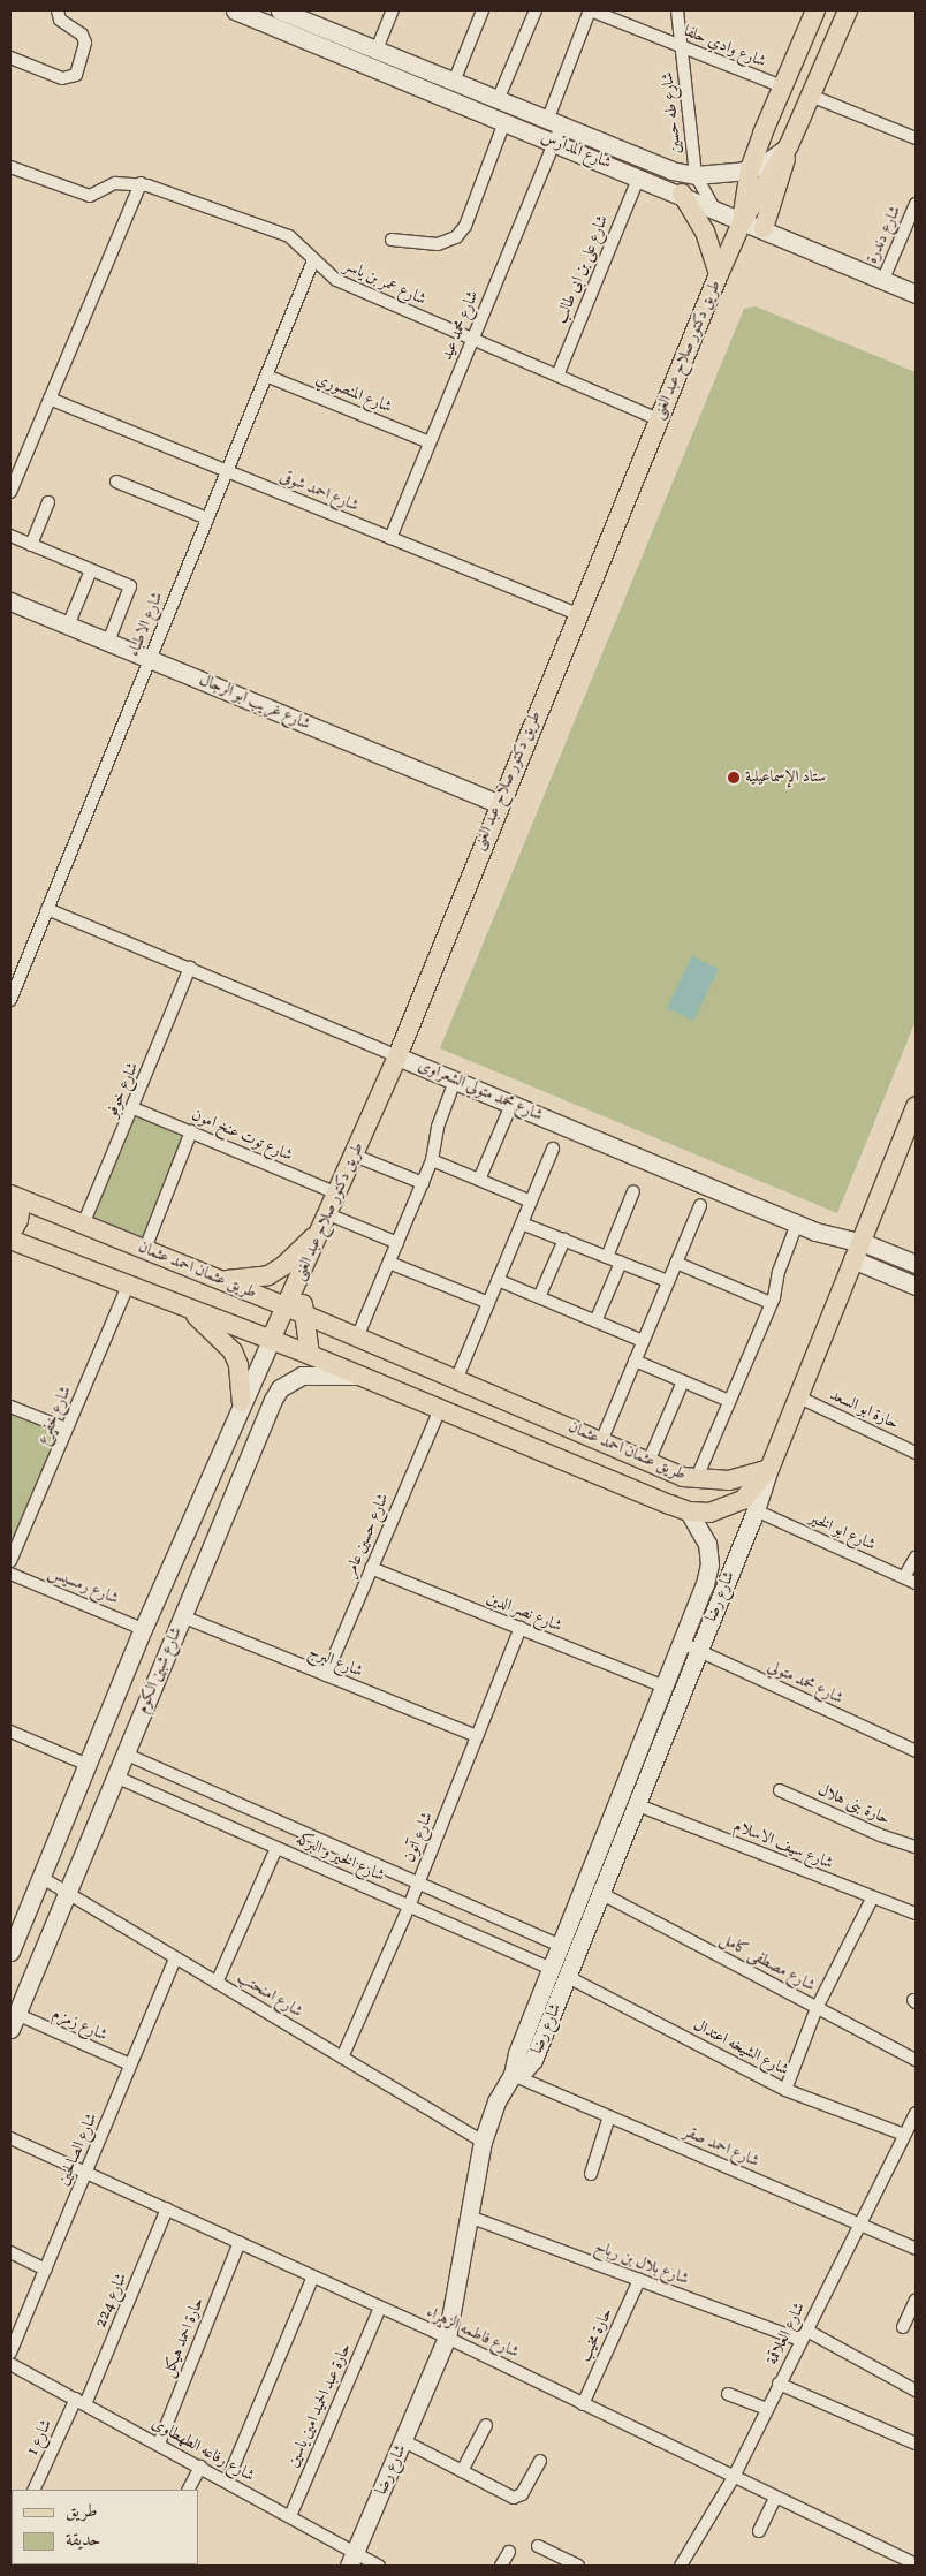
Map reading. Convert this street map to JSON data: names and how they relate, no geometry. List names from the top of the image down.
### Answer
{
  "streets": {
    "main road": ["طريق دكتور صلاح عبد الغنى", "طريق عثمان احمد عثمان", "شارع رضا"],
    "street": [
      "شارع وادي حلفا",
      "شارع طه حسين",
      "شارع المدارس",
      "شارع دندرة",
      "شارع على بن ابى طالب",
      "شارع عمر بن ياسر",
      "شارع محمد عيد",
      "شارع المنصوري",
      "شارع احمد شوقى",
      "شارع الاطباء",
      "شارع غريب ابو الرجال",
      "شارع خوفو",
      "شارع محمد متولي الشعراوى",
      "شارع توت عنخ امون",
      "حارة ابو السعد",
      "شارع خفرع",
      "شارع ابو الخير",
      "شارع حسين عامر",
      "شارع رمسيس",
      "شارع نصر الدين",
      "شارع البرج",
      "شارع شبين الكوم",
      "شارع محمد متولي",
      "حارة بنى هلال",
      "شارع آتون",
      "شارع سيف الاسلام",
      "شارع الخير و البركه",
      "شارع مصطفى كامل",
      "شارع امنحتب",
      "شارع زمزم",
      "شارع الشيخه اعتدال",
      "شارع احمد صقر",
      "شارع الصالحين",
      "شارع بلال بن رباح",
      "شارع 224",
      "شارع فاطمه الزهراء",
      "شارع العلاقمة",
      "حارة مخيب",
      "حارة احمد هيكل",
      "حارة عبد الحميد امين ياسين",
      "شارع 1",
      "شارع رفاعه الطهطاوى"
    ]
  },
  "crossings": [
    ["شارع وادي حلفا", "شارع طه حسين"],
    ["شارع وادي حلفا", "شارع محمد عيد"],
    ["شارع وادي حلفا", "طريق دكتور صلاح عبد الغنى"],
    ["شارع طه حسين", "شارع المدارس"],
    ["شارع المدارس", "شارع دندرة"],
    ["شارع المدارس", "شارع على بن ابى طالب"],
    ["شارع المدارس", "شارع محمد عيد"],
    ["شارع المدارس", "طريق دكتور صلاح عبد الغنى"],
    ["شارع على بن ابى طالب", "شارع عمر بن ياسر"],
    ["شارع عمر بن ياسر", "شارع محمد عيد"],
    ["شارع عمر بن ياسر", "طريق دكتور صلاح عبد الغنى"],
    ["شارع عمر بن ياسر", "شارع الاطباء"],
    ["شارع محمد عيد", "شارع المنصوري"],
    ["شارع محمد عيد", "شارع احمد شوقى"],
    ["طريق دكتور صلاح عبد الغنى", "شارع احمد شوقى"],
    ["طريق دكتور صلاح عبد الغنى", "شارع غريب ابو الرجال"],
    ["طريق دكتور صلاح عبد الغنى", "شارع محمد متولي الشعراوى"],
    ["طريق دكتور صلاح عبد الغنى", "شارع توت عنخ امون"],
    ["طريق دكتور صلاح عبد الغنى", "طريق عثمان احمد عثمان"],
    ["طريق دكتور صلاح عبد الغنى", "شارع شبين الكوم"],
    ["شارع المنصوري", "شارع الاطباء"],
    ["شارع احمد شوقى", "شارع الاطباء"],
    ["شارع الاطباء", "شارع غريب ابو الرجال"],
    ["شارع الاطباء", "شارع محمد متولي الشعراوى"],
    ["شارع خوفو", "شارع محمد متولي الشعراوى"],
    ["شارع خوفو", "شارع توت عنخ امون"],
    ["شارع خوفو", "طريق عثمان احمد عثمان"],
    ["شارع محمد متولي الشعراوى", "شارع رضا"],
    ["طريق عثمان احمد عثمان", "شارع خفرع"],
    ["طريق عثمان احمد عثمان", "شارع حسين عامر"],
    ["طريق عثمان احمد عثمان", "شارع رضا"],
    ["طريق عثمان احمد عثمان", "شارع شبين الكوم"],
    ["حارة ابو السعد", "شارع رضا"],
    ["شارع ابو الخير", "شارع رضا"],
    ["شارع حسين عامر", "شارع نصر الدين"],
    ["شارع حسين عامر", "شارع البرج"],
    ["شارع رمسيس", "شارع شبين الكوم"],
    ["شارع رضا", "شارع نصر الدين"],
    ["شارع رضا", "شارع محمد متولي"],
    ["شارع رضا", "شارع سيف الاسلام"],
    ["شارع رضا", "شارع الخير و البركه"],
    ["شارع رضا", "شارع مصطفى كامل"],
    ["شارع رضا", "شارع امنحتب"],
    ["شارع رضا", "شارع الشيخه اعتدال"],
    ["شارع رضا", "شارع احمد صقر"],
    ["شارع رضا", "شارع بلال بن رباح"],
    ["شارع رضا", "شارع فاطمه الزهراء"],
    ["شارع رضا", "شارع رفاعه الطهطاوى"],
    ["شارع نصر الدين", "شارع آتون"],
    ["شارع البرج", "شارع شبين الكوم"],
    ["شارع البرج", "شارع آتون"],
    ["شارع شبين الكوم", "شارع الخير و البركه"],
    ["شارع شبين الكوم", "شارع امنحتب"],
    ["شارع شبين الكوم", "شارع زمزم"],
    ["شارع آتون", "شارع الخير و البركه"],
    ["شارع آتون", "شارع امنحتب"],
    ["شارع امنحتب", "شارع الصالحين"],
    ["شارع زمزم", "شارع الصالحين"],
    ["شارع الشيخه اعتدال", "شارع العلاقمة"],
    ["شارع احمد صقر", "شارع العلاقمة"],
    ["شارع الصالحين", "شارع فاطمه الزهراء"],
    ["شارع بلال بن رباح", "شارع العلاقمة"],
    ["شارع بلال بن رباح", "حارة مخيب"],
    ["شارع 224", "شارع فاطمه الزهراء"],
    ["شارع 224", "شارع 1"],
    ["شارع 224", "شارع رفاعه الطهطاوى"],
    ["شارع فاطمه الزهراء", "شارع العلاقمة"],
    ["شارع فاطمه الزهراء", "حارة مخيب"],
    ["شارع فاطمه الزهراء", "حارة احمد هيكل"],
    ["شارع فاطمه الزهراء", "حارة عبد الحميد امين ياسين"],
    ["حارة احمد هيكل", "شارع رفاعه الطهطاوى"],
    ["حارة عبد الحميد امين ياسين", "شارع رفاعه الطهطاوى"],
    ["شارع 1", "شارع رفاعه الطهطاوى"]
  ],
  "places": ["ستاد الإسماعيلية"],
  "legend": ["طريق", "حديقة"]
}
